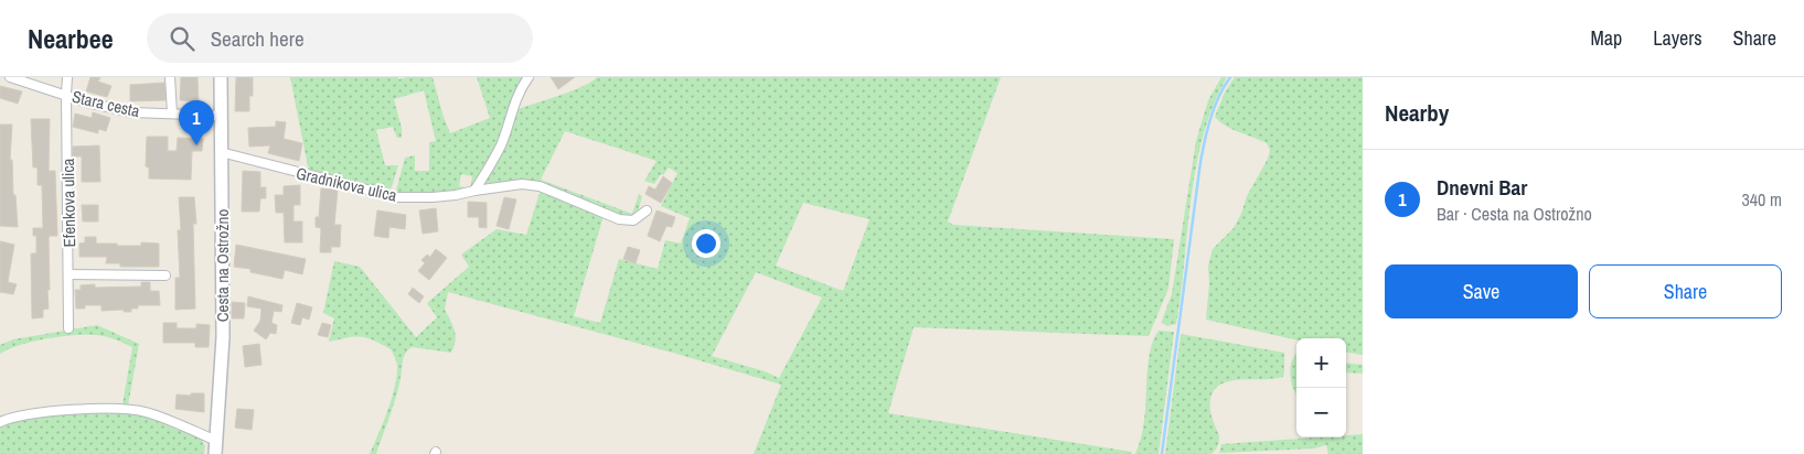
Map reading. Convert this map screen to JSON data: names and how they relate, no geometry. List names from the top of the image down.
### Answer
{
  "streets": {
    "street": [
      "Stara cesta",
      "Gradnikova ulica",
      "Efenkova ulica",
      "Cesta na Ostrožno"
    ]
  },
  "crossings": [
    ["Stara cesta", "Efenkova ulica"],
    ["Stara cesta", "Cesta na Ostrožno"],
    ["Gradnikova ulica", "Cesta na Ostrožno"]
  ],
  "page": {
    "header": "Nearbee",
    "search": "Search here",
    "nav": ["Map", "Layers", "Share"],
    "heading": "Nearby",
    "pins": "1",
    "list": [
      {
        "mark": "1",
        "name": "Dnevni Bar",
        "note": "Bar · Cesta na Ostrožno",
        "value": "340 m"
      }
    ],
    "buttons": ["Save", "Share"],
    "map_buttons": ["+", "−"]
  }
}
